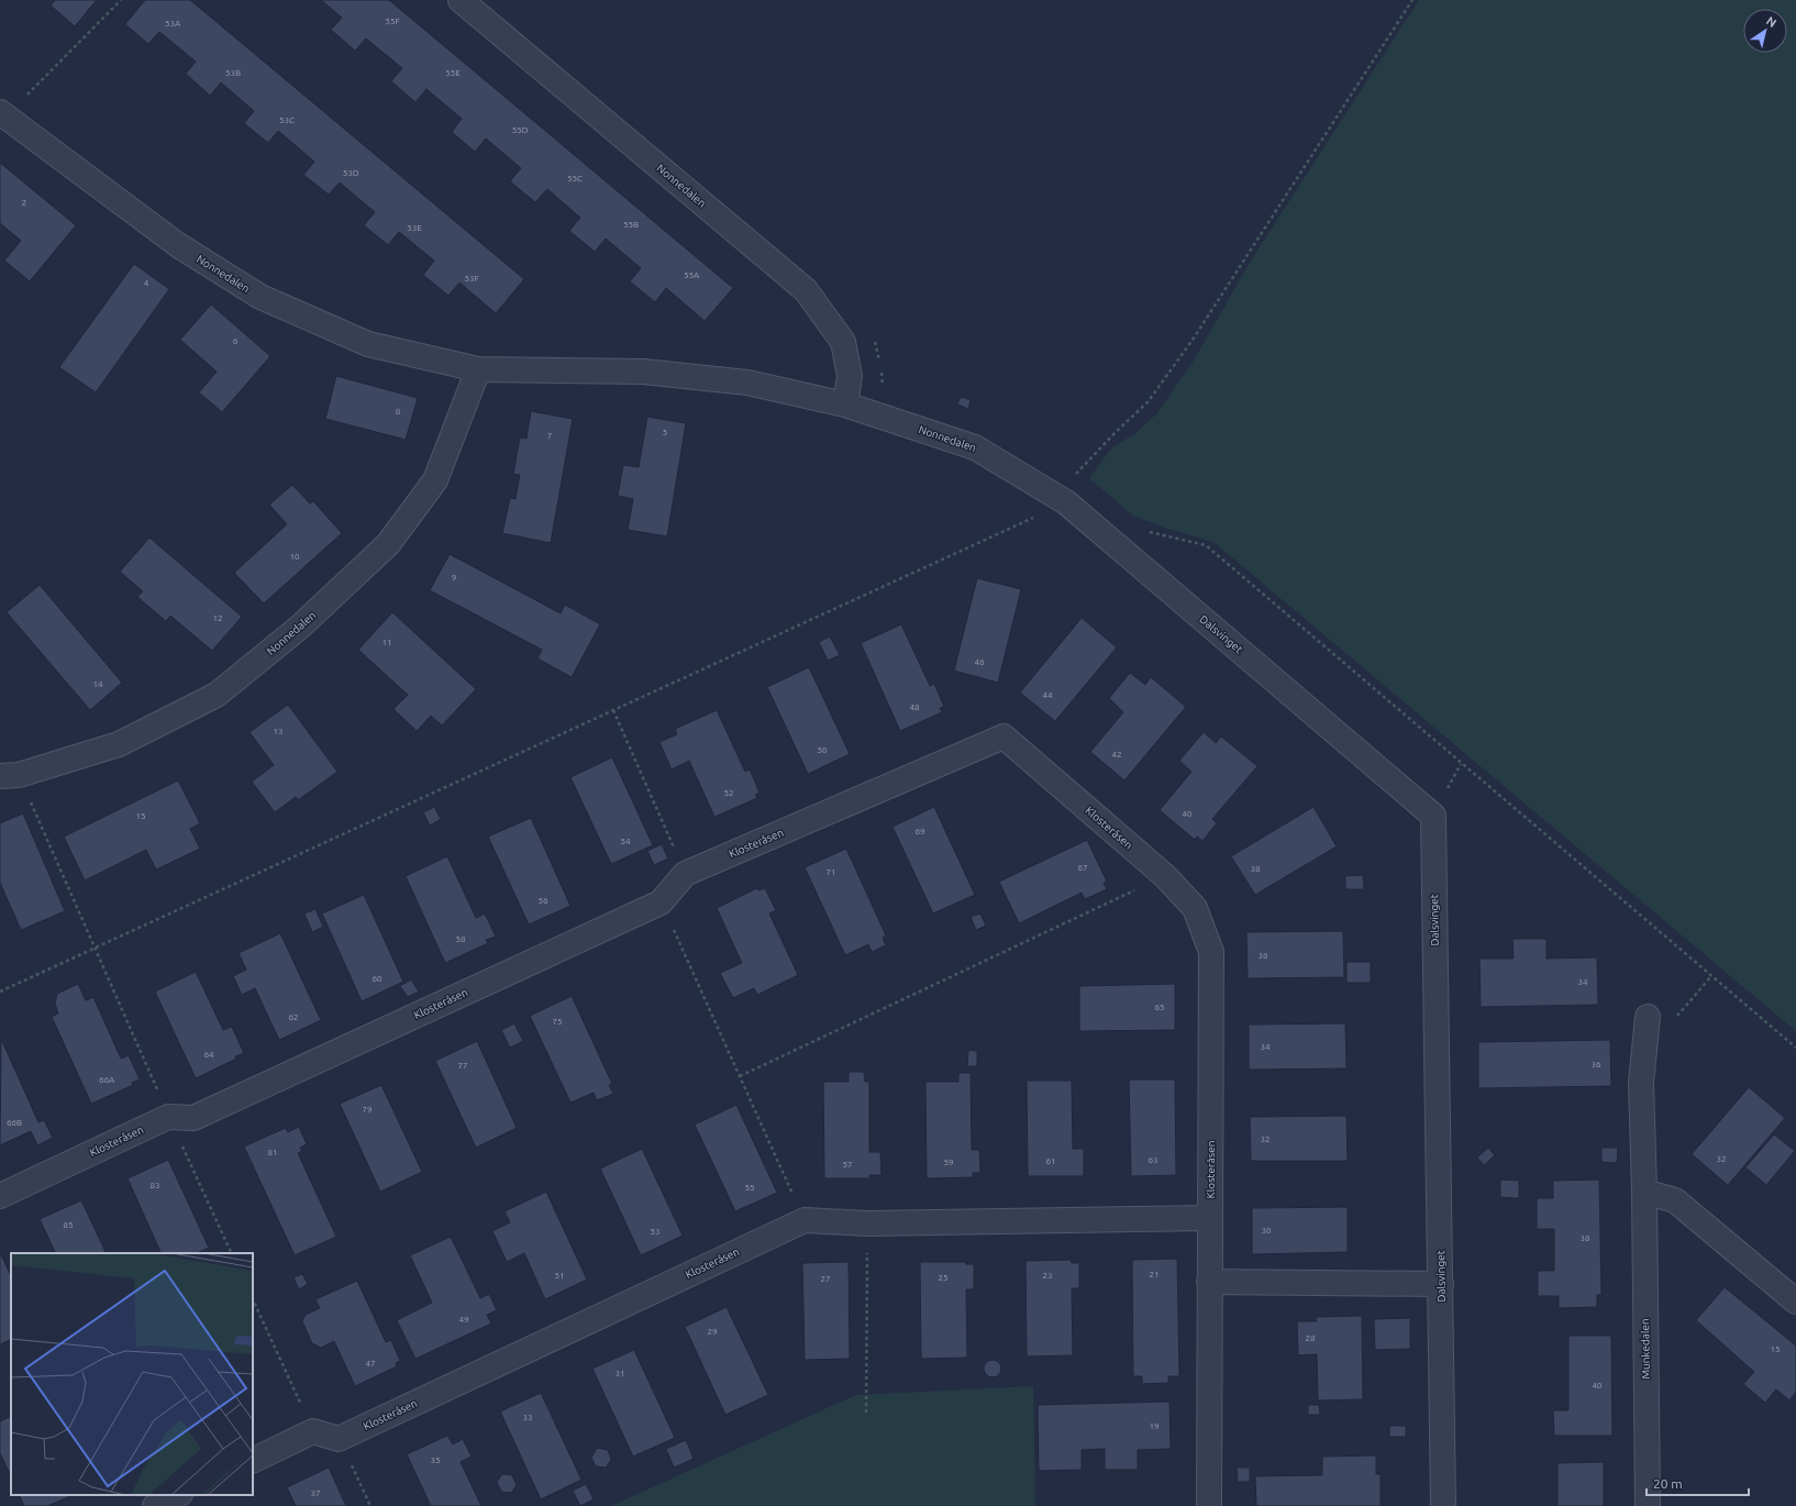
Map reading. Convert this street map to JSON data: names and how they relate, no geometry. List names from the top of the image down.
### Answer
{
  "streets": {
    "street": [
      "Nonnedalen",
      "Dalsvinget",
      "Klosteråsen",
      "Munkedalen"
    ]
  },
  "crossings": [
    ["Nonnedalen", "Dalsvinget"]
  ],
  "house_numbers": [
    "55F",
    "53A",
    "53B",
    "55E",
    "53C",
    "55D",
    "53D",
    "55C",
    "2",
    "55B",
    "53E",
    "55A",
    "53F",
    "4",
    "6",
    "8",
    "5",
    "7",
    "10",
    "9",
    "12",
    "11",
    "46",
    "14",
    "44",
    "48",
    "13",
    "50",
    "42",
    "52",
    "40",
    "15",
    "69",
    "54",
    "67",
    "38",
    "71",
    "56",
    "58",
    "36",
    "60",
    "34",
    "65",
    "62",
    "75",
    "34",
    "64",
    "36",
    "77",
    "66A",
    "79",
    "66B",
    "32",
    "81",
    "32",
    "63",
    "61",
    "59",
    "57",
    "83",
    "55",
    "85",
    "30",
    "53",
    "38",
    "21",
    "51",
    "23",
    "25",
    "27",
    "49",
    "29",
    "28",
    "15",
    "47",
    "31",
    "40",
    "33",
    "19",
    "35",
    "37"
  ],
  "scale_bar": "20 m",
  "north": "top right"
}
